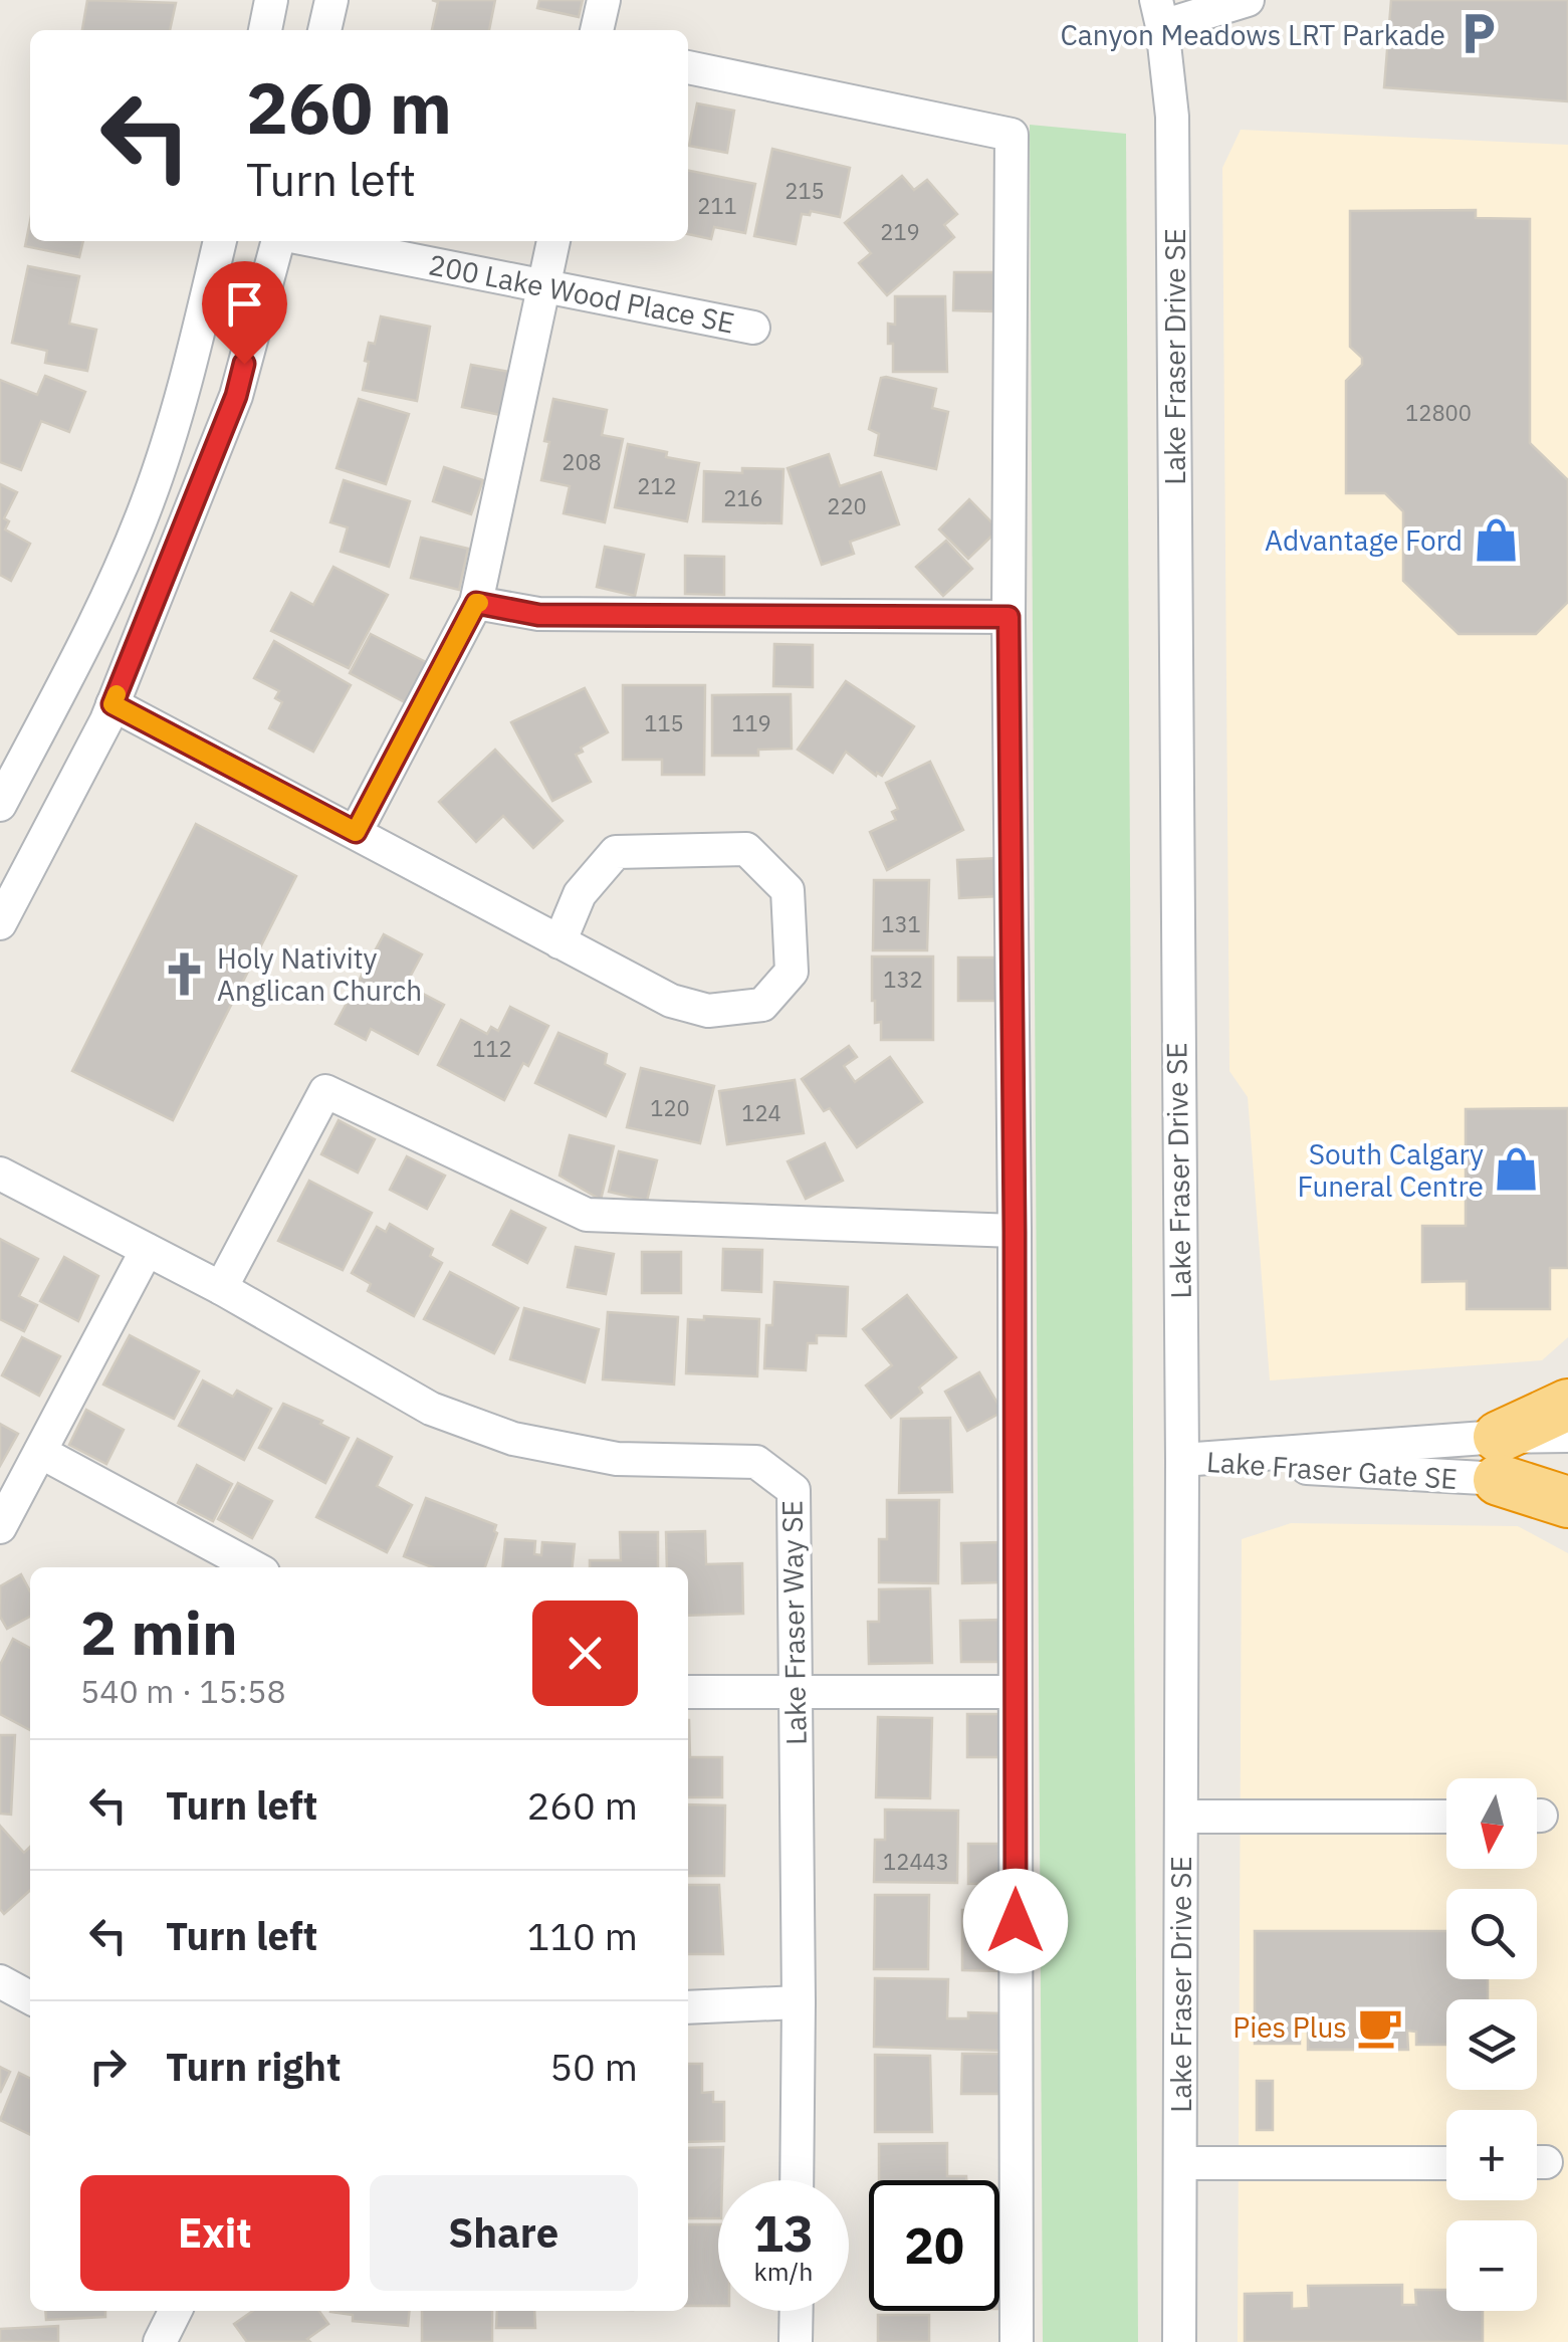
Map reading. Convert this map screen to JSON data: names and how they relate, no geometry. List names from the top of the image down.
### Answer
{
  "streets": {
    "street": [
      "200 Lake Wood Place SE",
      "Lake Fraser Drive SE",
      "Lake Fraser Gate SE",
      "Lake Fraser Way SE"
    ]
  },
  "crossings": [
    ["Lake Fraser Drive SE", "Lake Fraser Gate SE"]
  ],
  "places": {
    "parking": ["Canyon Meadows LRT Parkade"],
    "shop": ["Advantage Ford", "South Calgary Funeral Centre"],
    "church": ["Holy Nativity Anglican Church"],
    "cafe": ["Pies Plus"]
  },
  "house_numbers": [
    "215",
    "211",
    "219",
    "12800",
    "208",
    "212",
    "216",
    "220",
    "115",
    "119",
    "131",
    "132",
    "112",
    "120",
    "124",
    "12443"
  ],
  "north": "bottom",
  "page": {
    "turn": ["260 m", "Turn left"],
    "heading": ["2 min", "540 m · 15:58"],
    "list": [
      {
        "name": "Turn left",
        "value": "260 m"
      },
      {
        "name": "Turn left",
        "value": "110 m"
      },
      {
        "name": "Turn right",
        "value": "50 m"
      }
    ],
    "map_buttons": ["+", "−"],
    "buttons": ["Exit", "Share"],
    "speed": "13 km/h",
    "limit": "20"
  }
}
